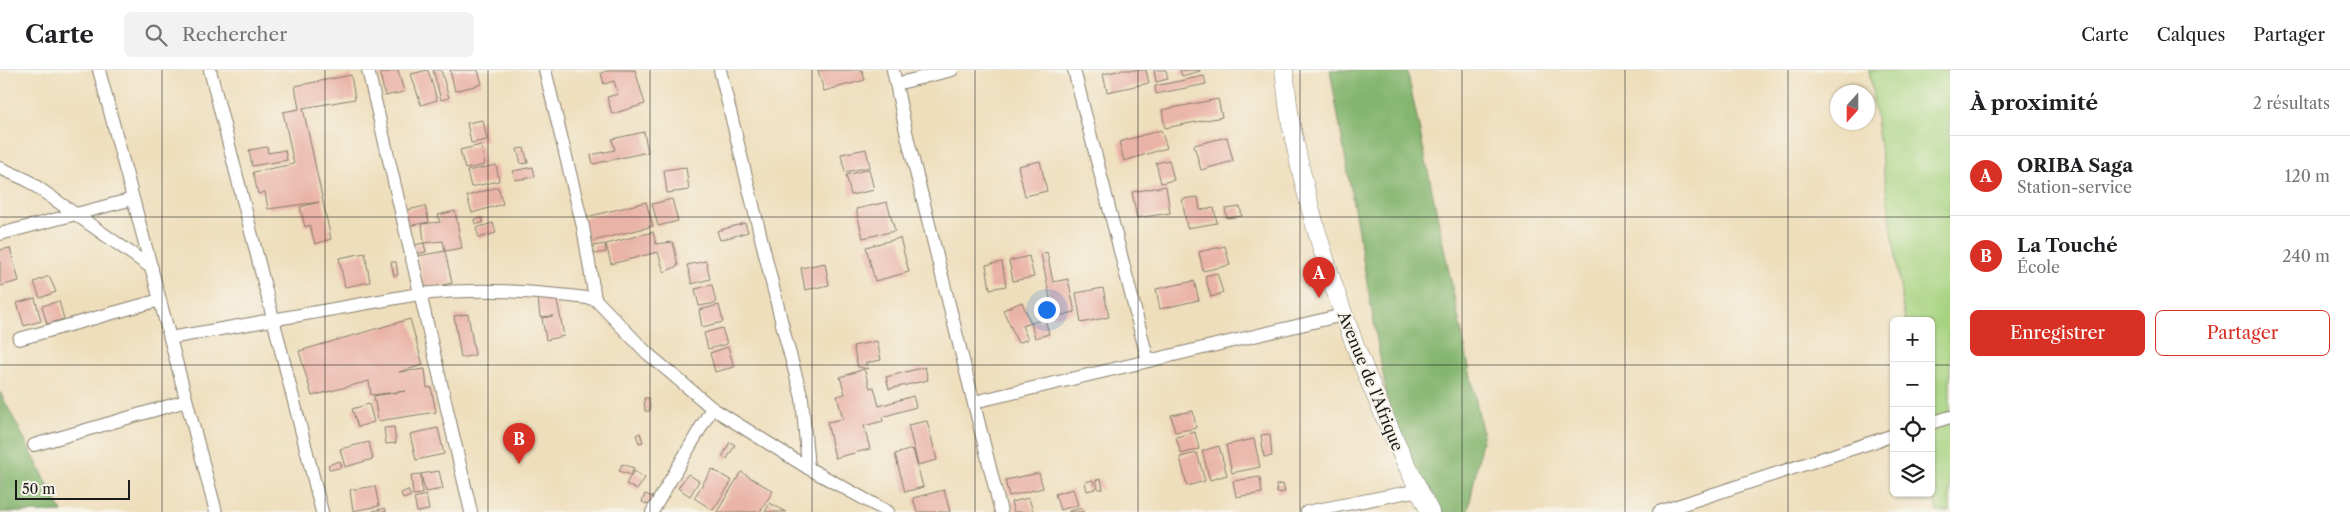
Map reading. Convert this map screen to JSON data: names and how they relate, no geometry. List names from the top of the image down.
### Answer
{
  "streets": {
    "main road": ["Avenue de l'Afrique"]
  },
  "scale_bar": "50 m",
  "north": "bottom",
  "page": {
    "header": "Carte",
    "search": "Rechercher",
    "nav": ["Carte", "Calques", "Partager"],
    "heading": ["À proximité", "2 résultats"],
    "list": [
      {
        "mark": "A",
        "name": "ORIBA Saga",
        "note": "Station-service",
        "value": "120 m"
      },
      {
        "mark": "B",
        "name": "La Touché",
        "note": "École",
        "value": "240 m"
      }
    ],
    "pins": ["A", "B"],
    "buttons": ["Enregistrer", "Partager"],
    "map_buttons": ["+", "−"],
    "scale": "50 m"
  }
}
